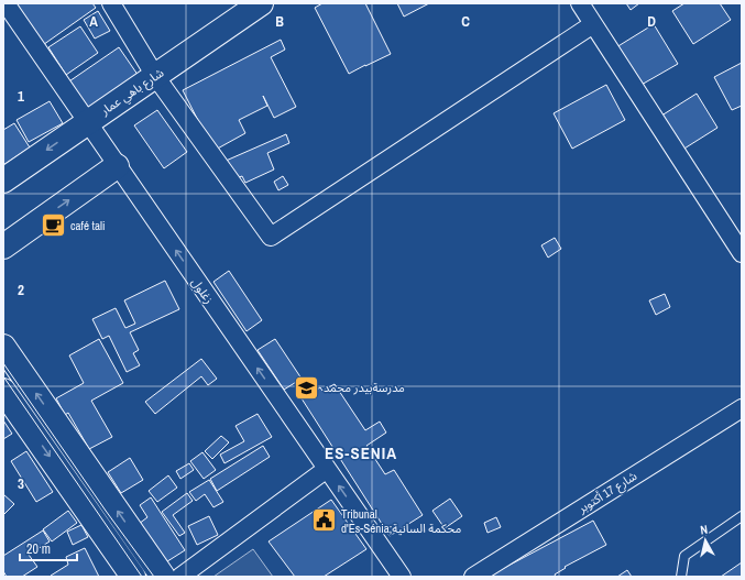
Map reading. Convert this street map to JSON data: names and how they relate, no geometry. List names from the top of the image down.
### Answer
{
  "streets": {
    "main road": ["شارع باهي عمار"],
    "street": ["زغلول", "شارع 17 أكتوبر"]
  },
  "crossings": [
    ["شارع باهي عمار", "زغلول"]
  ],
  "one_way": ["زغلول"],
  "districts": ["ES-SENIA"],
  "places": {
    "cafe": ["café tali"],
    "school or university": ["مدرسةبيدر محمد"],
    "public building": ["Tribunal d'Es-Sénia;محكمة السانية"]
  },
  "scale_bar": "20 m",
  "north": "top",
  "grid": {
    "columns": [
      "A",
      "B",
      "C",
      "D"
    ],
    "rows": ["1", "2", "3"]
  }
}
